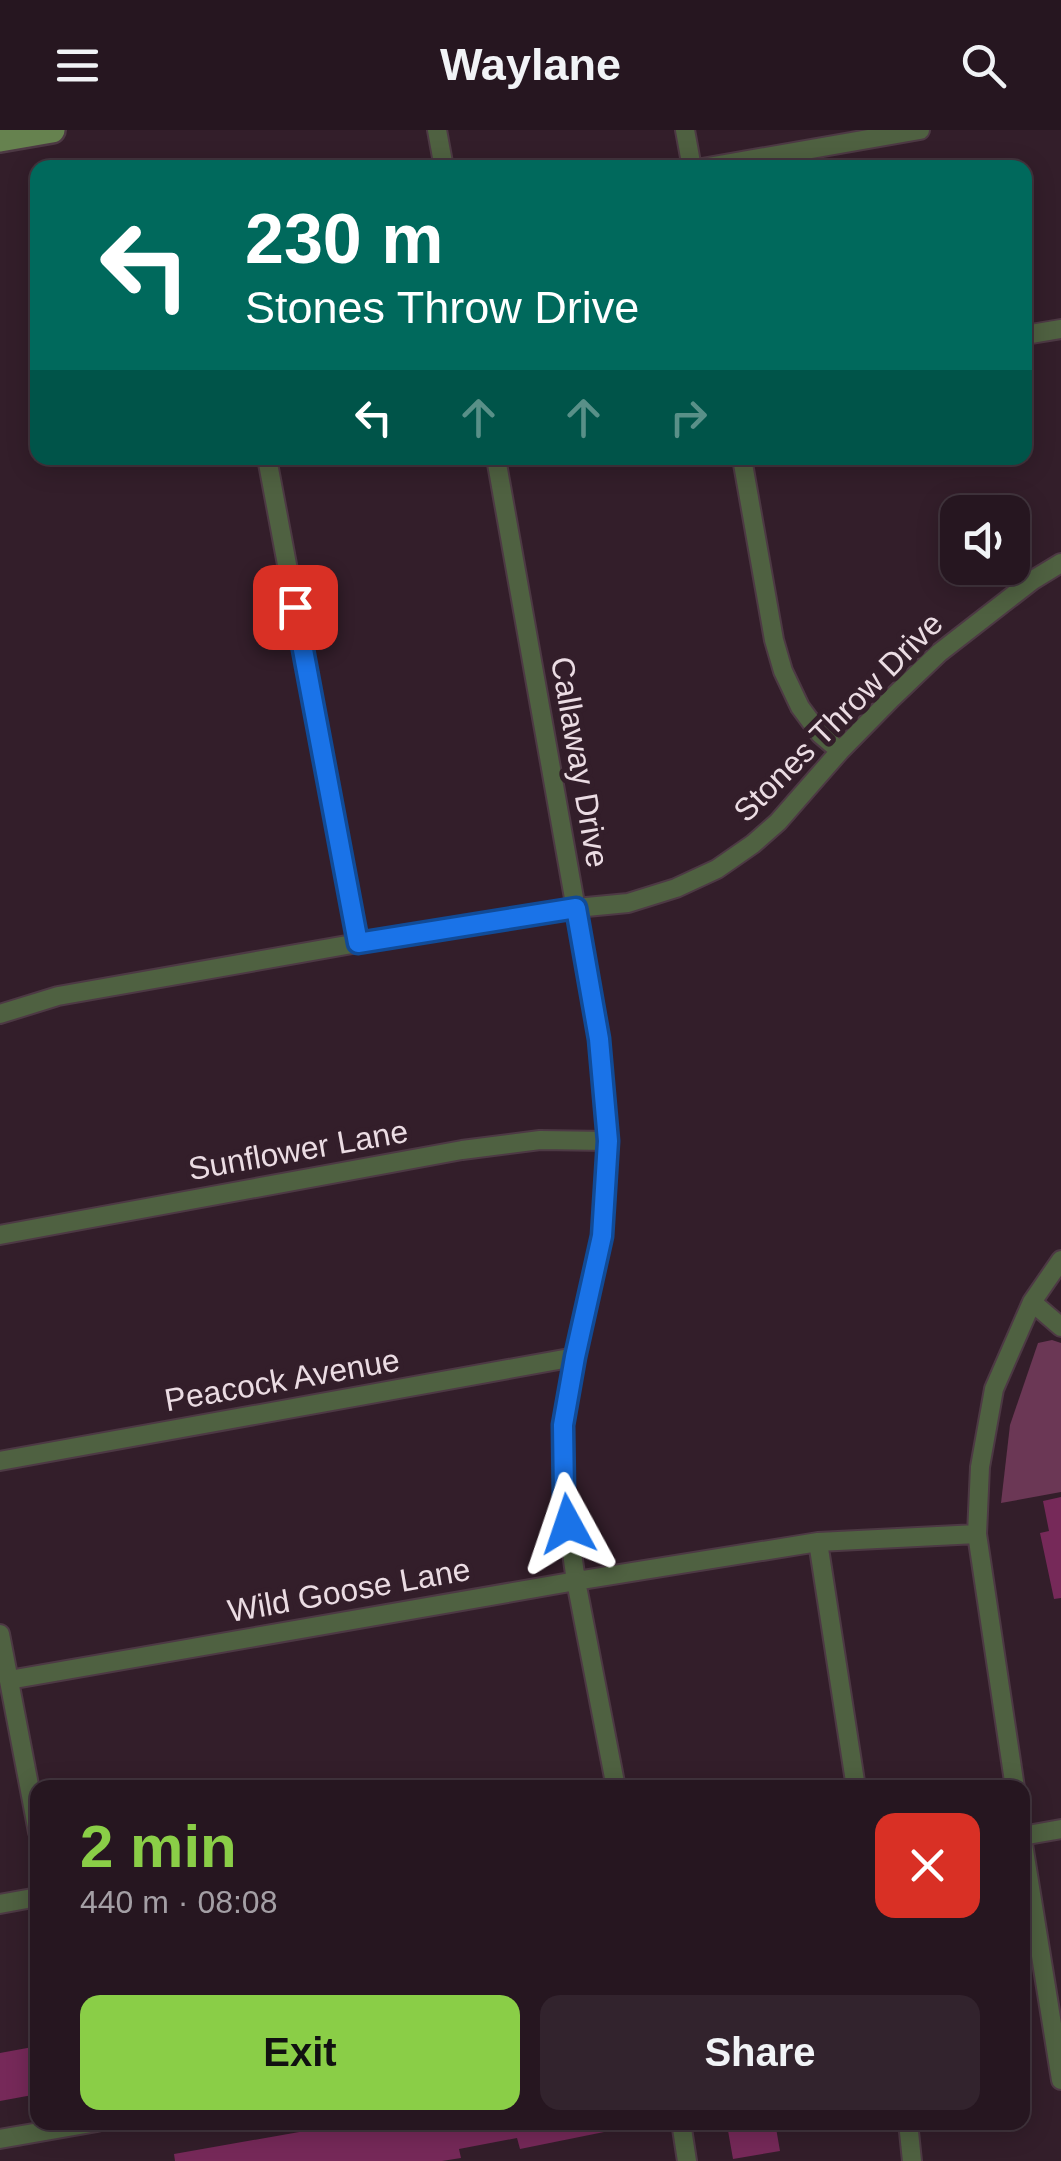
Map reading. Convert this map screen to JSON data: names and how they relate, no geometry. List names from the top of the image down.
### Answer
{
  "streets": {
    "street": [
      "Stones Throw Drive",
      "Callaway Drive",
      "Sunflower Lane",
      "Peacock Avenue",
      "Wild Goose Lane"
    ]
  },
  "crossings": [
    ["Stones Throw Drive", "Callaway Drive"],
    ["Callaway Drive", "Sunflower Lane"],
    ["Callaway Drive", "Peacock Avenue"],
    ["Callaway Drive", "Wild Goose Lane"]
  ],
  "page": {
    "header": "Waylane",
    "turn": ["230 m", "Stones Throw Drive"],
    "heading": ["2 min", "440 m · 08:08"],
    "buttons": ["Exit", "Share"]
  }
}
